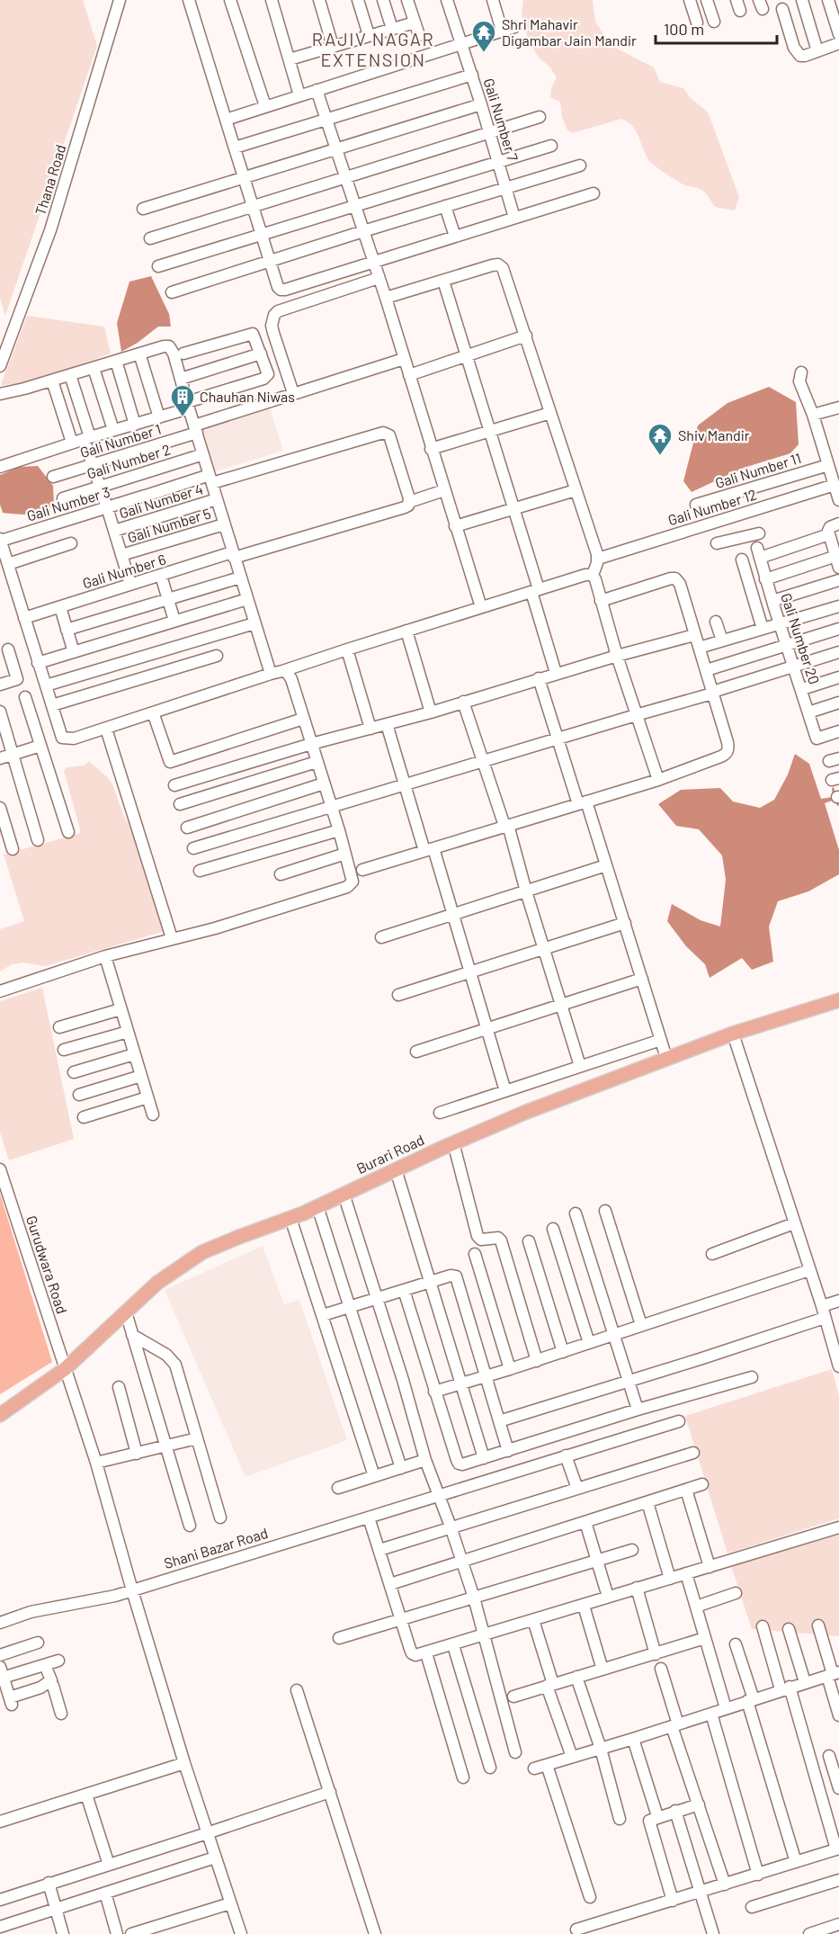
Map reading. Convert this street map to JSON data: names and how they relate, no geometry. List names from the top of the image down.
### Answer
{
  "streets": {
    "main road": ["Burari Road"],
    "street": [
      "Gali Number 7",
      "Thana Road",
      "Gali Number 1",
      "Gali Number 2",
      "Gali Number 11",
      "Gali Number 4",
      "Gali Number 3",
      "Gali Number 12",
      "Gali Number 5",
      "Gali Number 6",
      "Gali Number 20",
      "Gurudwara Road",
      "Shani Bazar Road"
    ]
  },
  "crossings": [
    ["Gali Number 3", "Gali Number 6"],
    ["Burari Road", "Gurudwara Road"],
    ["Gurudwara Road", "Shani Bazar Road"]
  ],
  "districts": ["RAJIV NAGAR EXTENSION"],
  "places": {
    "temple": ["Shri Mahavir Digambar Jain Mandir", "Shiv Mandir"],
    "building": ["Chauhan Niwas"]
  },
  "scale_bar": "100 m"
}
